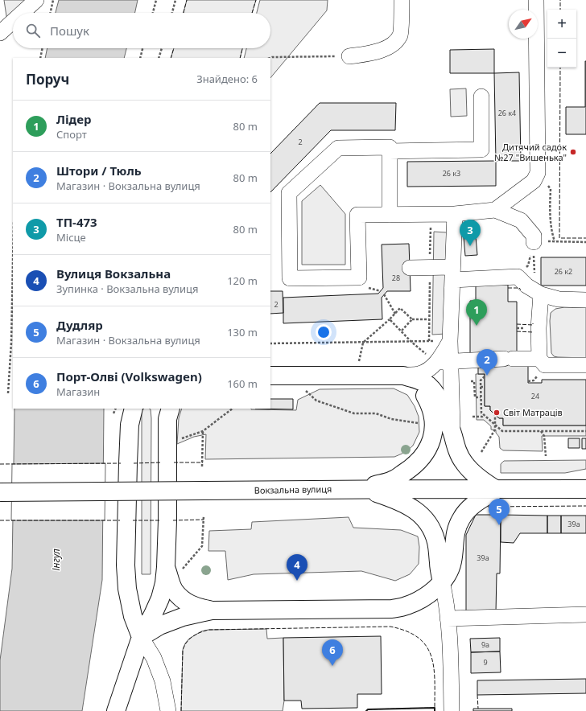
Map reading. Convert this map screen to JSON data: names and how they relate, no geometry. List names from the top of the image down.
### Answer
{
  "streets": {
    "main road": ["Вокзальна вулиця"]
  },
  "water": ["Інгул"],
  "places": ["Дитячий садок №27 \"Вишенька\"", "Світ Матраців"],
  "house_numbers": [
    "26 к4",
    "2",
    "26 к3",
    "26 к2",
    "28",
    "2",
    "24",
    "39а",
    "39а",
    "9а",
    "9"
  ],
  "north": "top right",
  "page": {
    "map_buttons": ["+", "−"],
    "search": "Пошук",
    "heading": ["Поруч", "Знайдено: 6"],
    "list": [
      {
        "mark": "1",
        "name": "Лідер",
        "note": "Спорт",
        "value": "80 m"
      },
      {
        "mark": "2",
        "name": "Штори / Тюль",
        "note": "Магазин · Вокзальна вулиця",
        "value": "80 m"
      },
      {
        "mark": "3",
        "name": "ТП-473",
        "note": "Місце",
        "value": "80 m"
      },
      {
        "mark": "4",
        "name": "Вулиця Вокзальна",
        "note": "Зупинка · Вокзальна вулиця",
        "value": "120 m"
      },
      {
        "mark": "5",
        "name": "Дудляр",
        "note": "Магазин · Вокзальна вулиця",
        "value": "130 m"
      },
      {
        "mark": "6",
        "name": "Порт-Олві (Volkswagen)",
        "note": "Магазин",
        "value": "160 m"
      }
    ],
    "pins": [
      "3",
      "1",
      "2",
      "5",
      "4",
      "6"
    ]
  }
}
